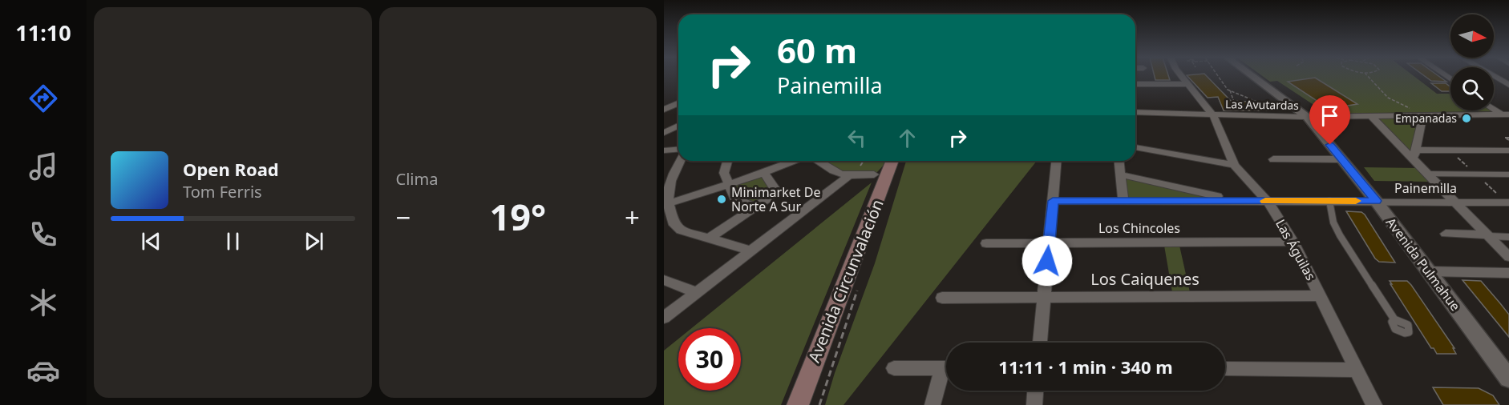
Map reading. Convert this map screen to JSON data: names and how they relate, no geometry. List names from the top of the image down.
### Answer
{
  "streets": {
    "main road": ["Avenida Circunvalación"],
    "street": [
      "Las Avutardas",
      "Painemilla",
      "Los Chincoles",
      "Las Águilas",
      "Avenida Pulmahue",
      "Los Caiquenes"
    ]
  },
  "crossings": [
    ["Las Avutardas", "Las Águilas"],
    ["Las Avutardas", "Avenida Pulmahue"],
    ["Painemilla", "Las Águilas"],
    ["Painemilla", "Avenida Pulmahue"],
    ["Los Chincoles", "Las Águilas"],
    ["Las Águilas", "Los Caiquenes"]
  ],
  "places": ["Empanadas", "Minimarket De Norte A Sur"],
  "north": "right",
  "page": {
    "tabs": "11:10",
    "tile": "Clima",
    "turn": ["60 m", "Painemilla"],
    "song": ["Open Road", "Tom Ferris"],
    "heat": ["−", "19°", "+"],
    "limit": "30",
    "trip": "11:11 · 1 min · 340 m"
  }
}
